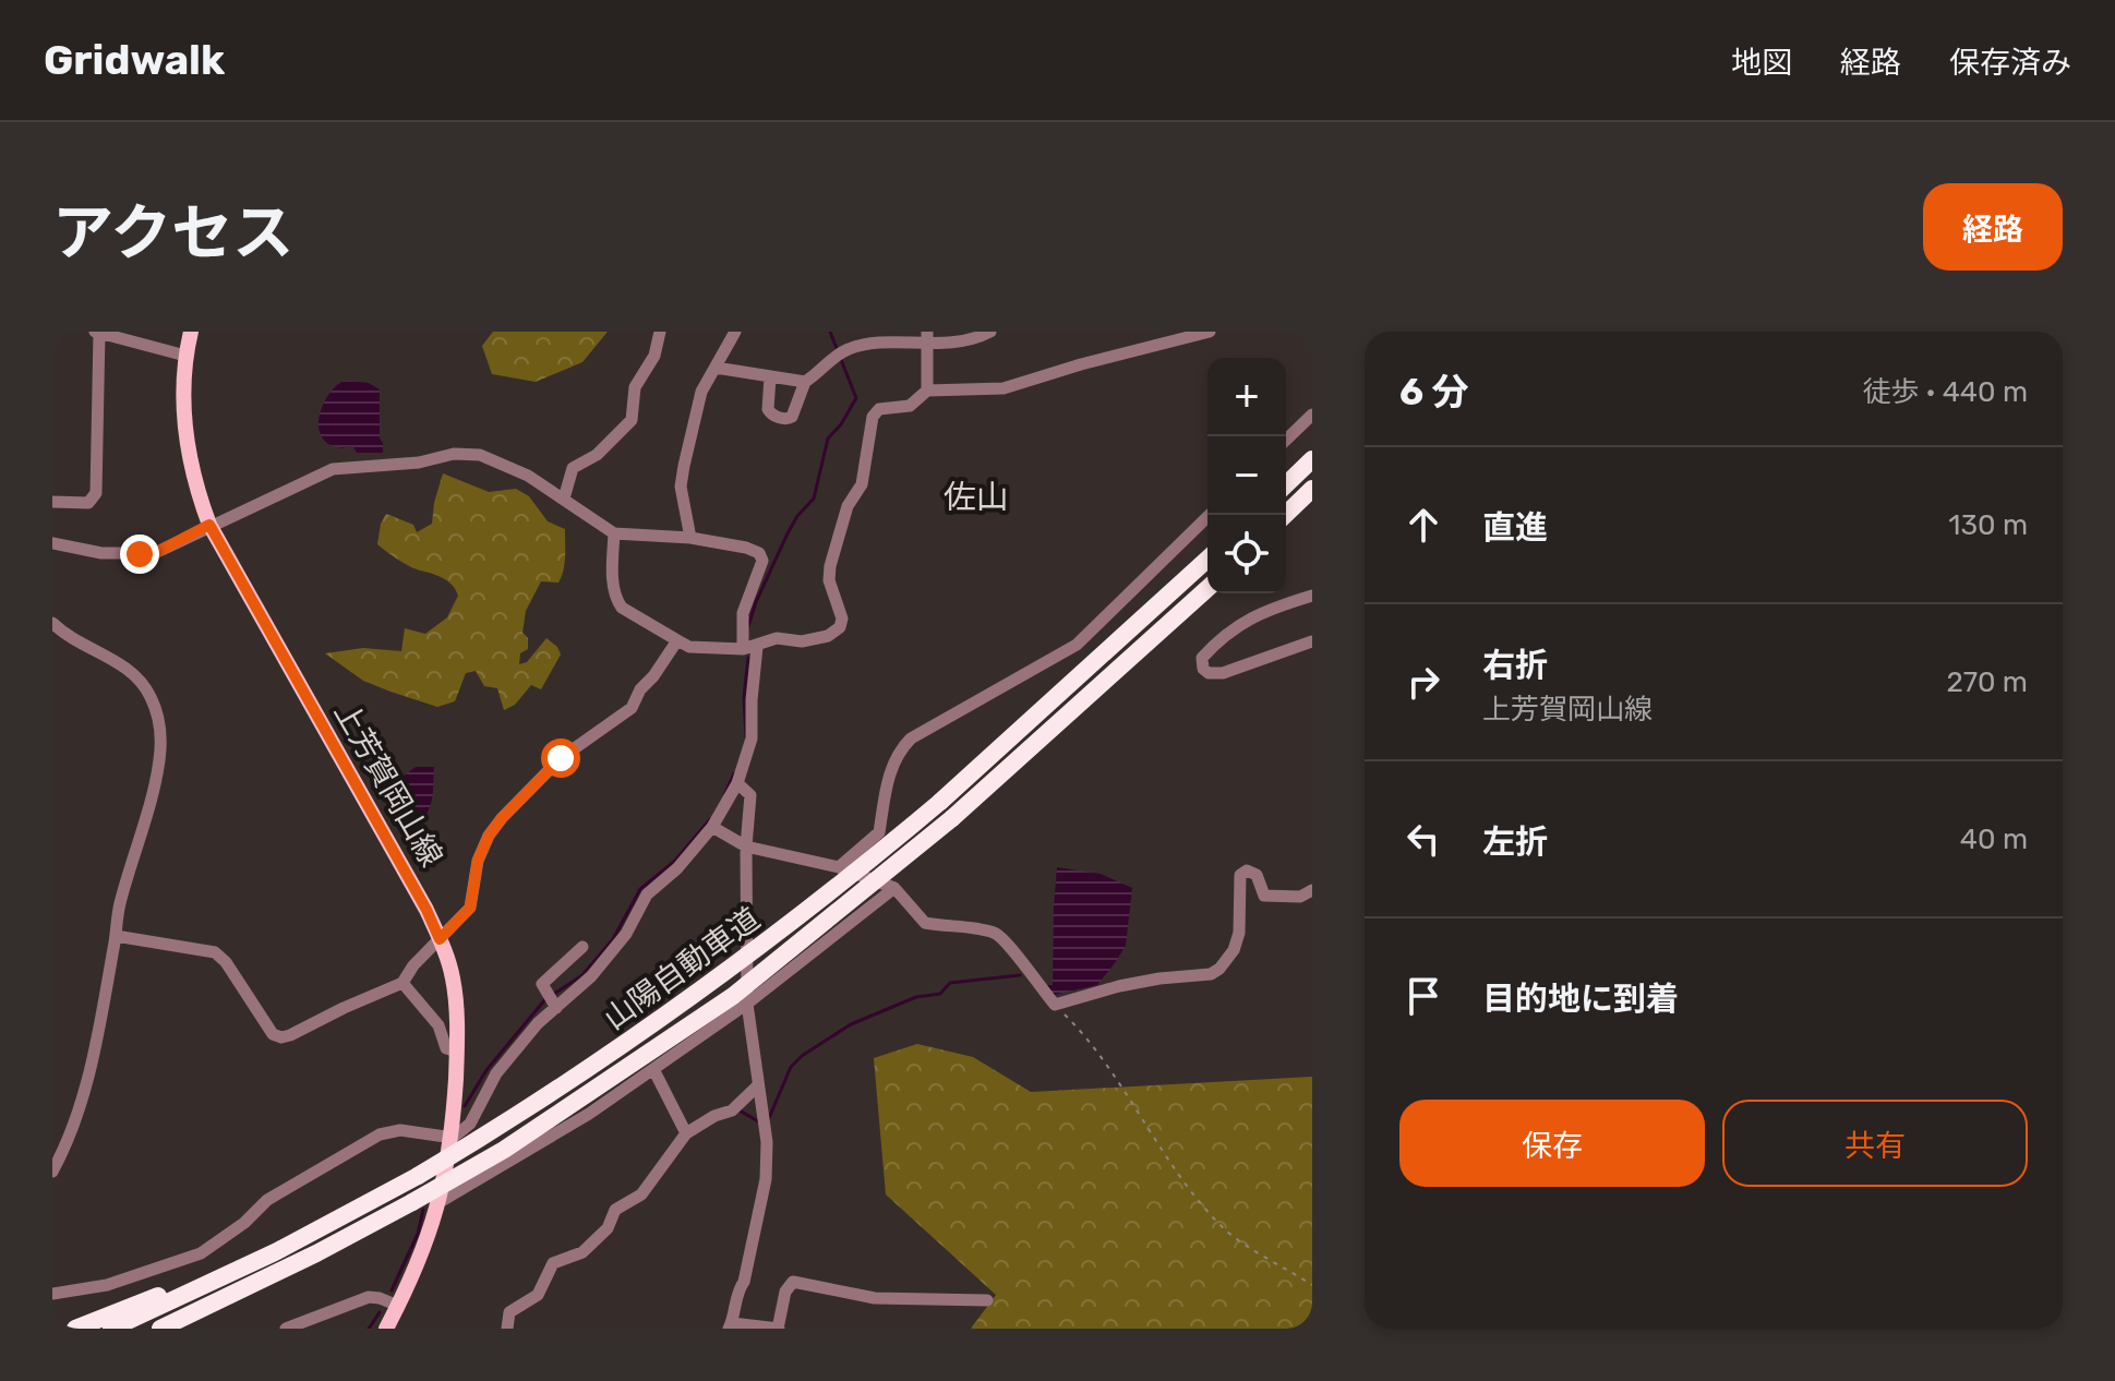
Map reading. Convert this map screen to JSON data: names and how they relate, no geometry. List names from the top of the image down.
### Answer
{
  "streets": {
    "highway": ["山陽自動車道"],
    "main road": ["上芳賀岡山線"]
  },
  "districts": ["佐山"],
  "page": {
    "header": "Gridwalk",
    "nav": ["地図", "経路", "保存済み"],
    "title": "アクセス",
    "buttons": [
      "経路",
      ["保存", "共有"]
    ],
    "heading": ["6 分", "徒歩 · 440 m"],
    "map_buttons": ["+", "−"],
    "list": [
      ["直進", "130 m"],
      ["右折", "上芳賀岡山線", "270 m"],
      ["左折", "40 m"],
      "目的地に到着"
    ]
  }
}
